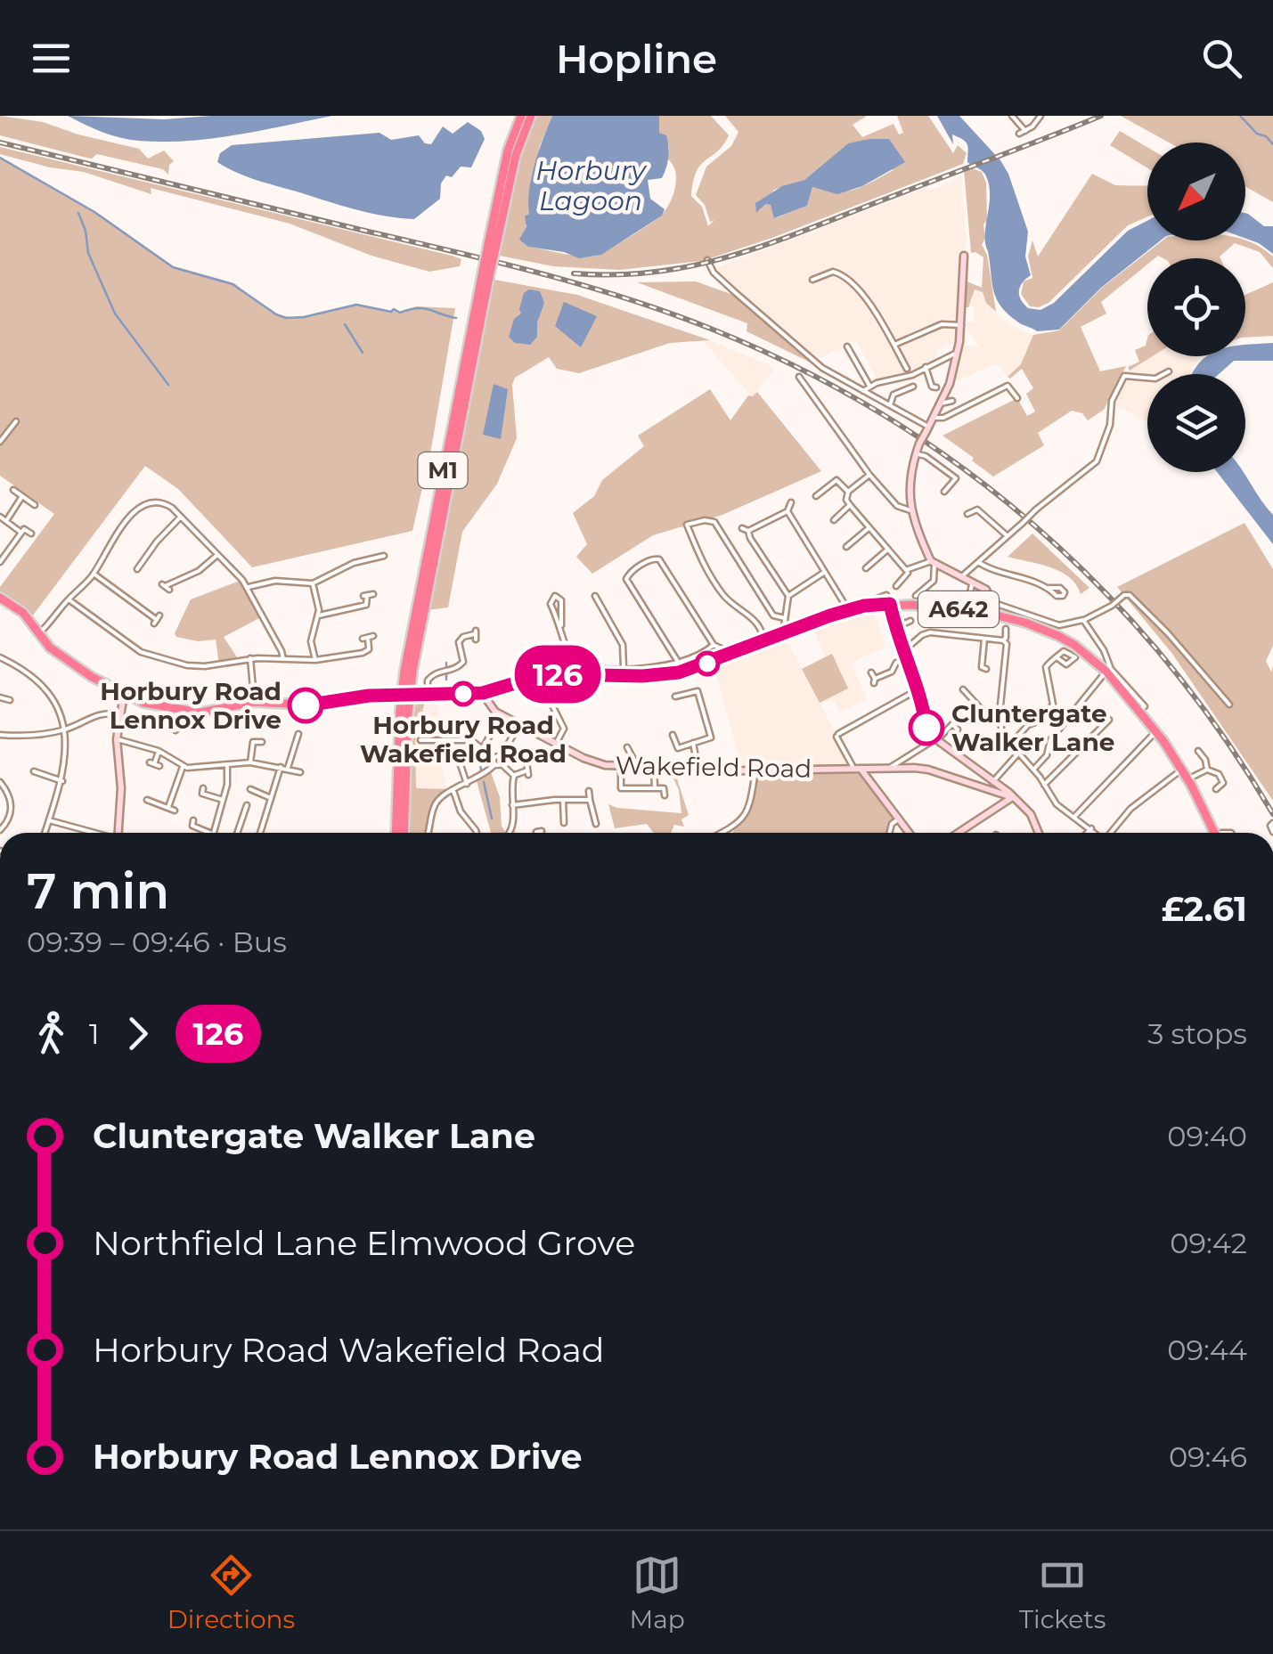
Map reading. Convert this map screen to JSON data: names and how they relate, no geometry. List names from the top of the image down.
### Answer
{
  "streets": {
    "highway": ["M1", "A642"],
    "street": ["Wakefield Road"]
  },
  "crossings": [
    ["A642", "Wakefield Road"]
  ],
  "water": ["Horbury Lagoon"],
  "places": ["Horbury Road Wakefield Road", "Horbury Road Lennox Drive", "Cluntergate Walker Lane"],
  "lines": ["bus line 126"],
  "north": "bottom left",
  "page": {
    "header": "Hopline",
    "on_map": "126",
    "heading": ["7 min", "09:39 – 09:46 · Bus", "£2.61"],
    "legs": ["1", "126", "3 stops"],
    "list": [
      {
        "name": "Cluntergate Walker Lane",
        "value": "09:40"
      },
      {
        "name": "Northfield Lane Elmwood Grove",
        "value": "09:42"
      },
      {
        "name": "Horbury Road Wakefield Road",
        "value": "09:44"
      },
      {
        "name": "Horbury Road Lennox Drive",
        "value": "09:46"
      }
    ],
    "tabs": ["Directions", "Map", "Tickets"]
  }
}
